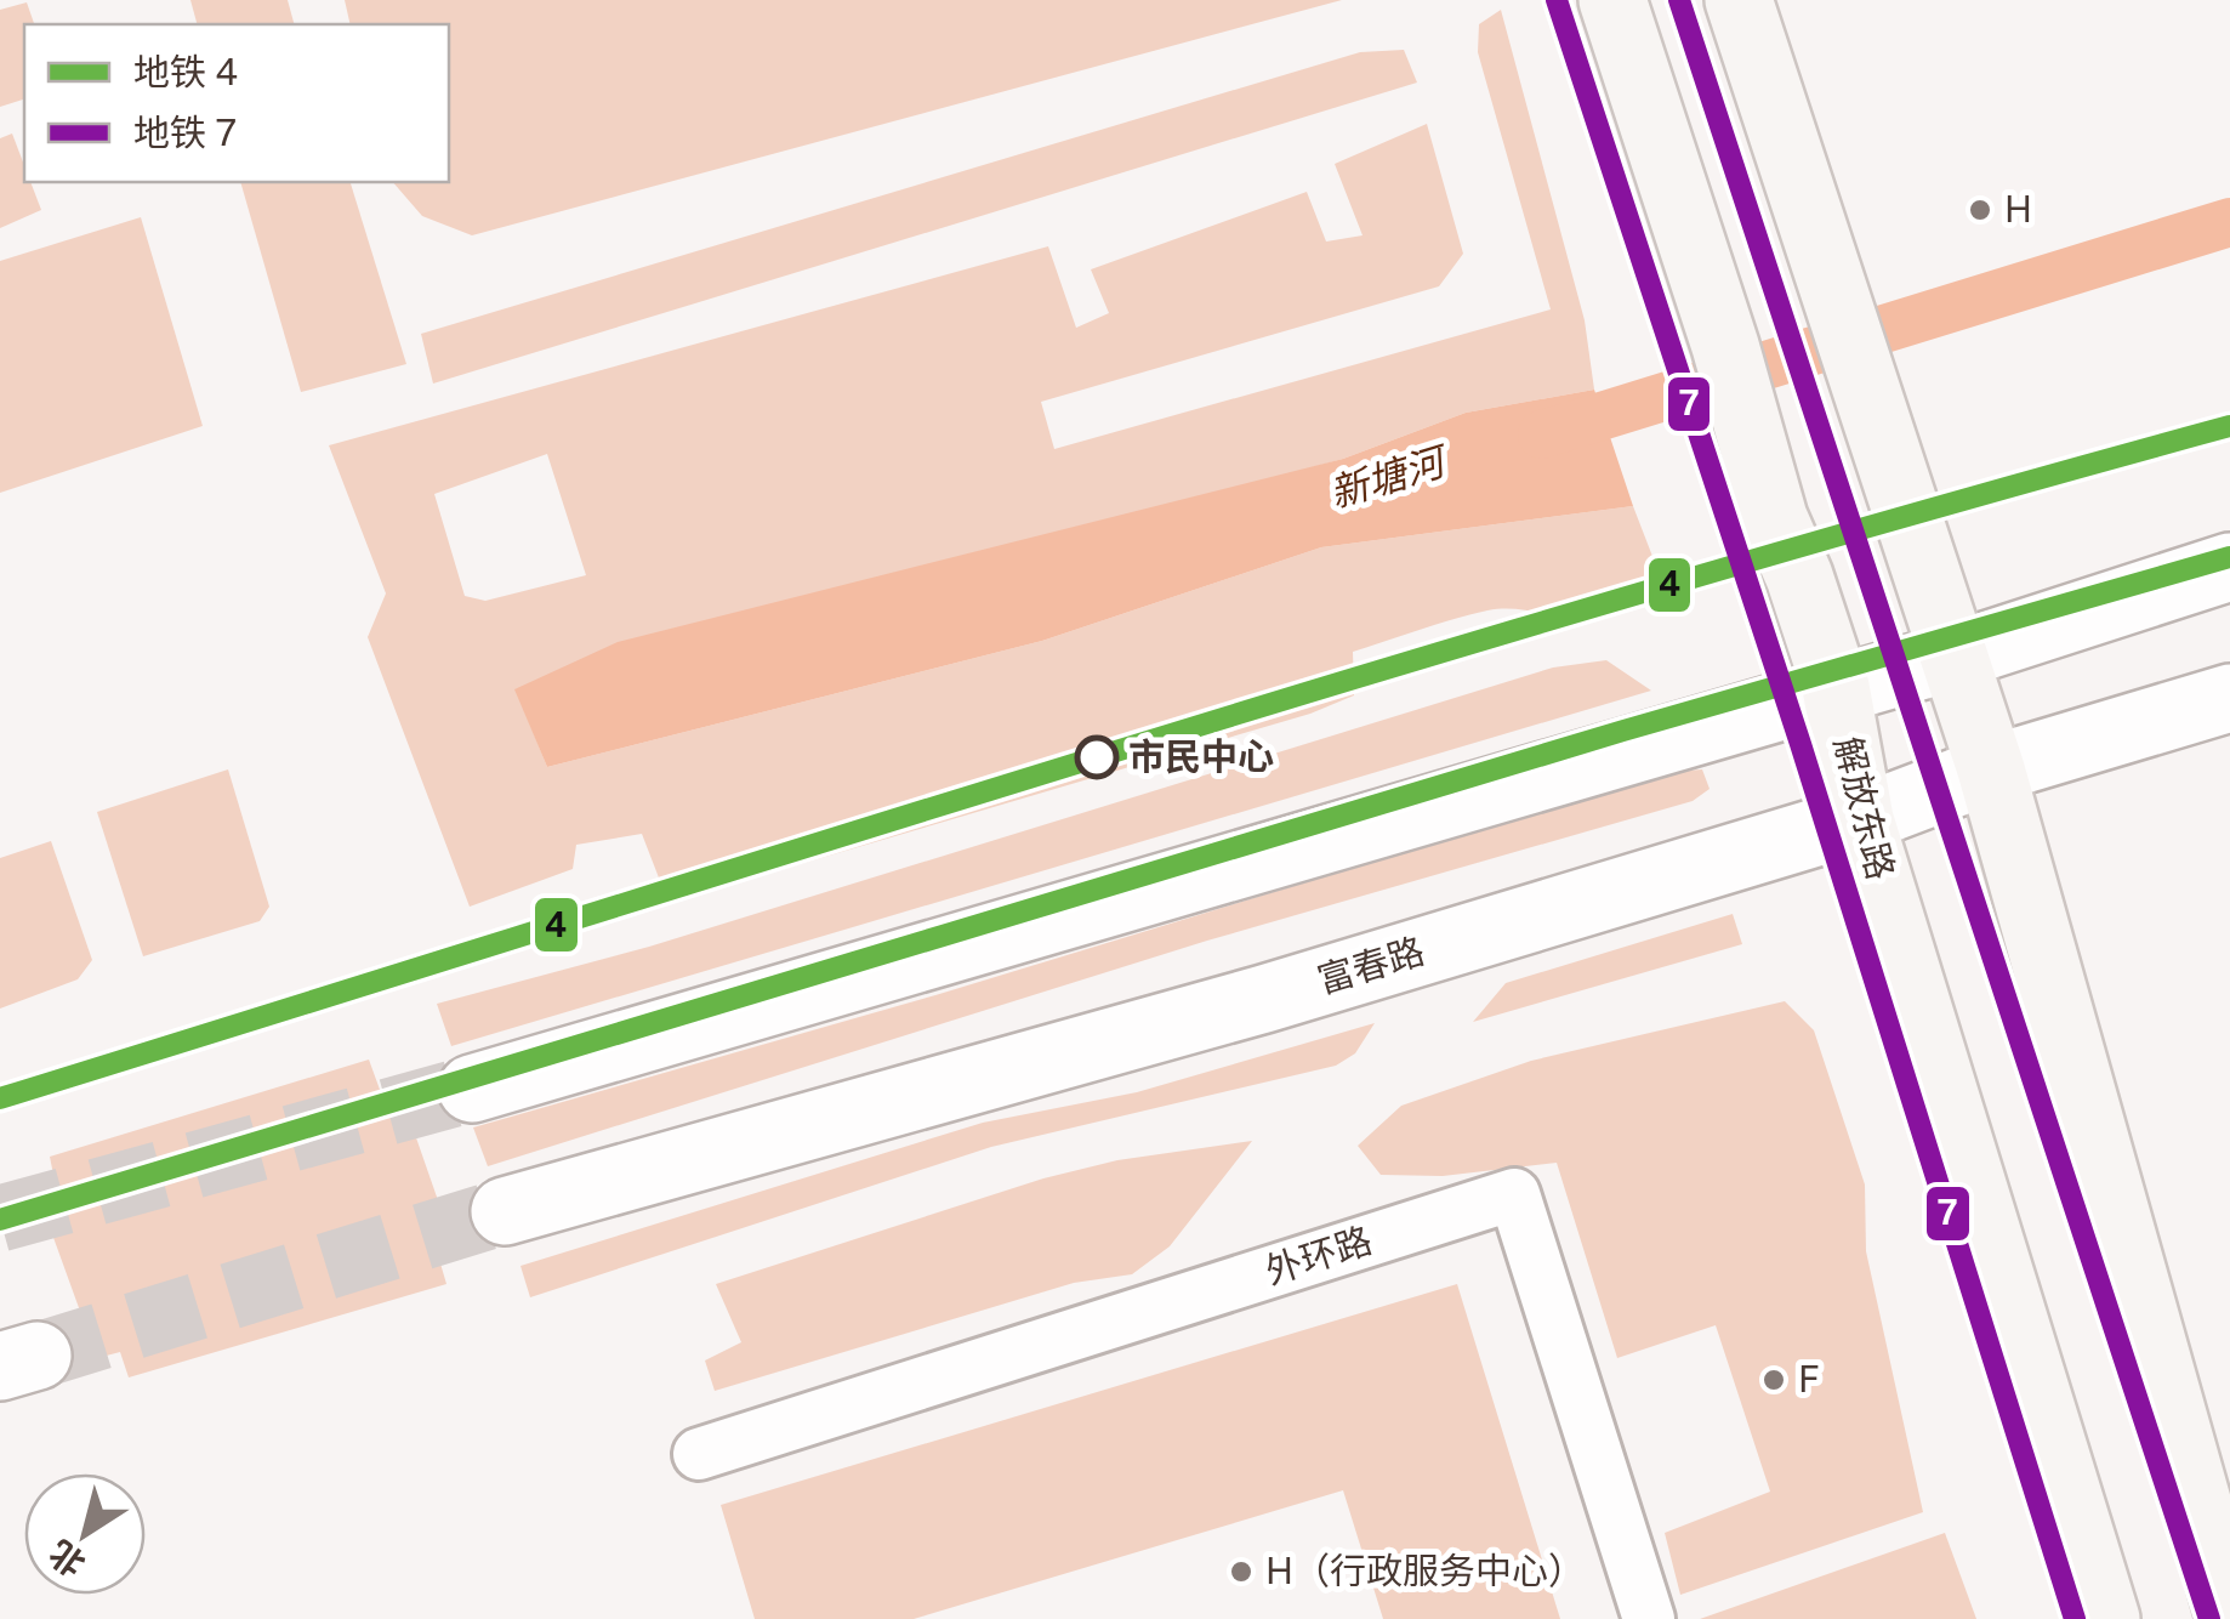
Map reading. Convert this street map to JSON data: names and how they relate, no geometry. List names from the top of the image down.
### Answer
{
  "streets": {
    "main road": ["解放东路", "富春路"],
    "street": ["外环路"]
  },
  "crossings": [
    ["解放东路", "富春路"]
  ],
  "water": ["新塘河"],
  "places": [
    "H",
    "市民中心",
    "F",
    "H（行政服务中心）"
  ],
  "lines": ["metro line 7", "metro line 4"],
  "legend": ["地铁 4", "地铁 7"],
  "north": "bottom left"
}
